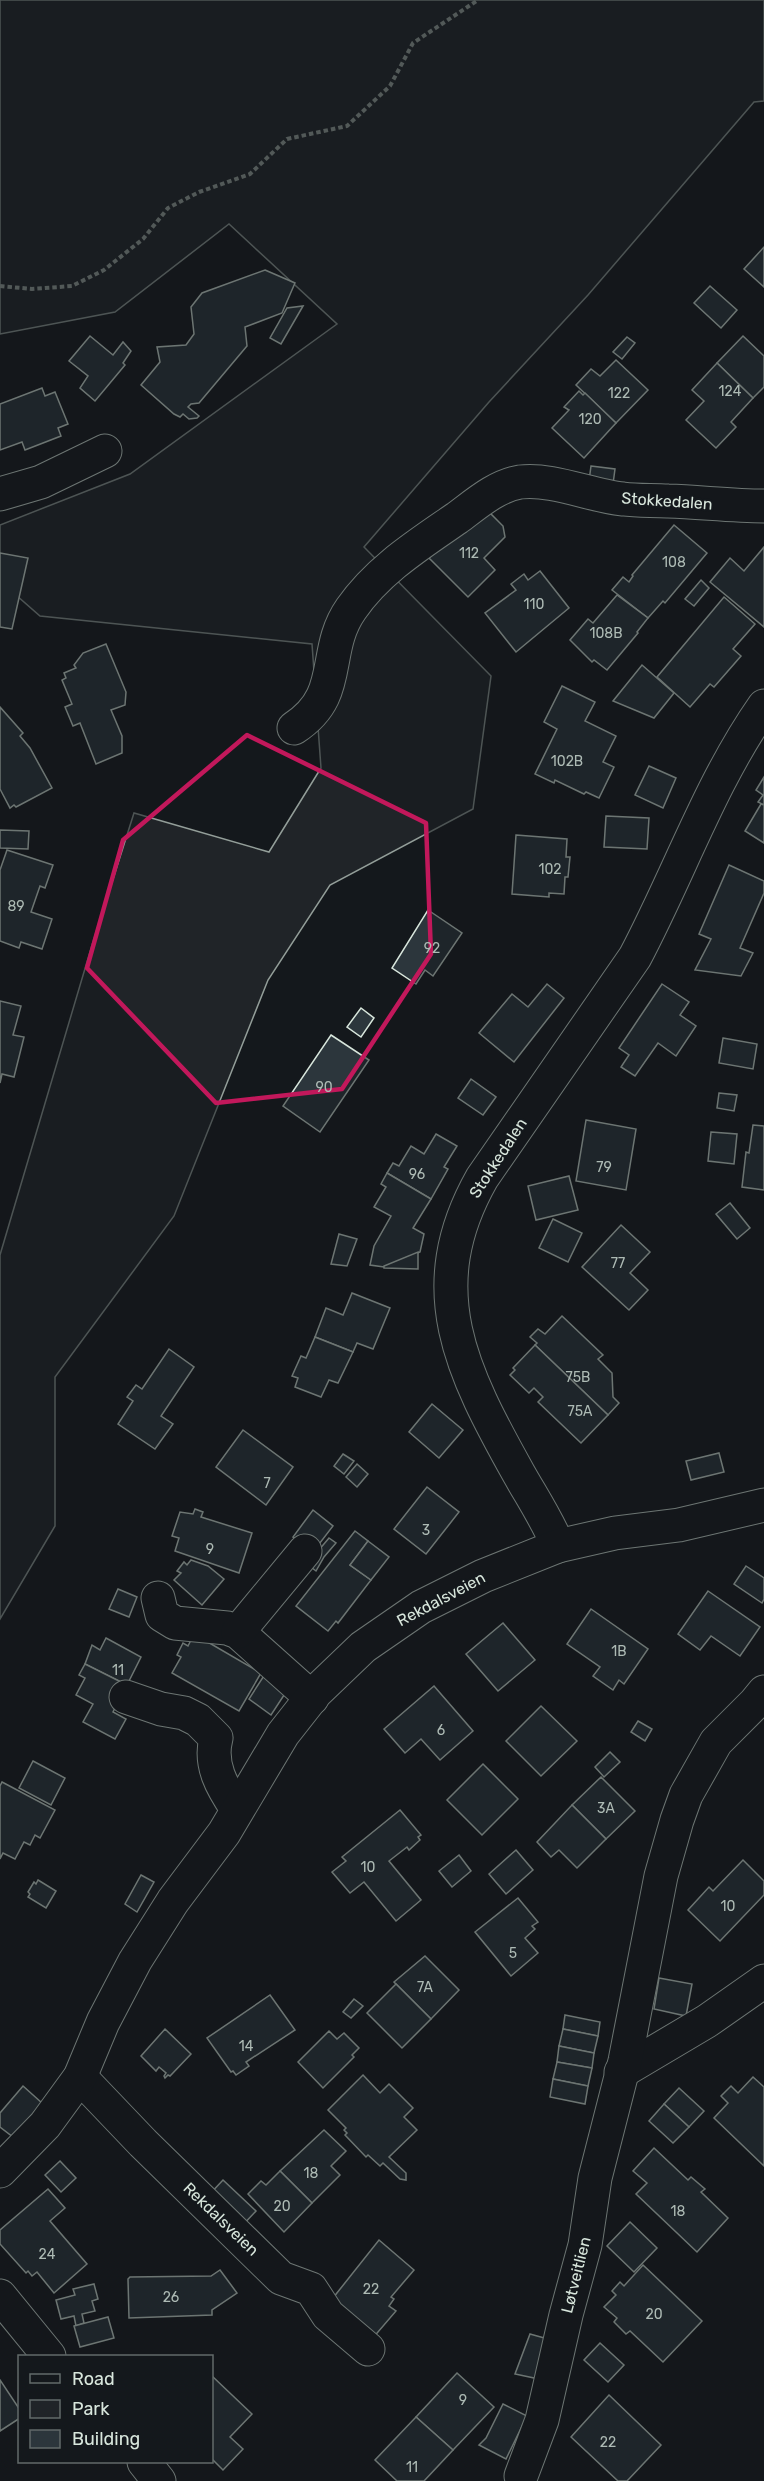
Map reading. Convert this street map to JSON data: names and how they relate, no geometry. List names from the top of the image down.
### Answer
{
  "streets": {
    "street": ["Stokkedalen", "Rekdalsveien", "Løtveitlien"]
  },
  "crossings": [
    ["Stokkedalen", "Rekdalsveien"]
  ],
  "house_numbers": [
    "124",
    "122",
    "120",
    "112",
    "108",
    "110",
    "108B",
    "102B",
    "102",
    "89",
    "92",
    "90",
    "79",
    "96",
    "77",
    "75B",
    "75A",
    "7",
    "3",
    "9",
    "1B",
    "11",
    "6",
    "3A",
    "10",
    "10",
    "5",
    "7A",
    "14",
    "18",
    "20",
    "18",
    "24",
    "22",
    "26",
    "20",
    "9",
    "22",
    "11"
  ],
  "legend": ["Road", "Park", "Building"]
}
